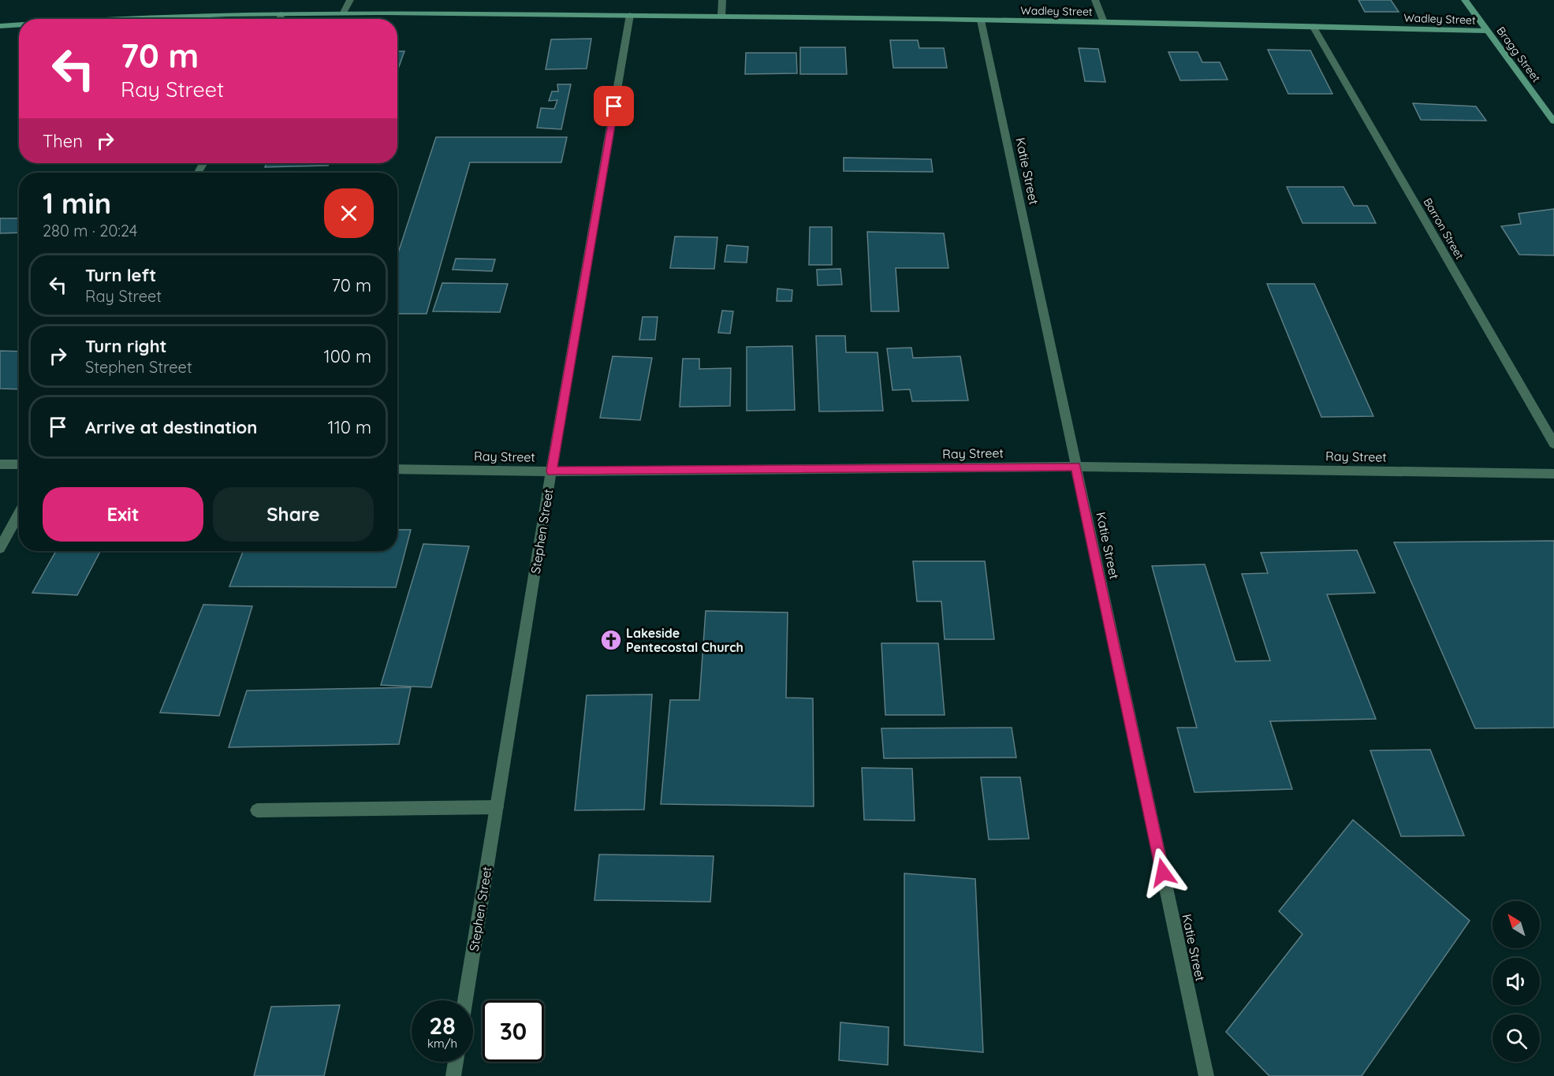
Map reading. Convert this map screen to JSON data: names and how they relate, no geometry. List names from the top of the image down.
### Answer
{
  "streets": {
    "street": [
      "Wadley Street",
      "Bragg Street",
      "Katie Street",
      "Barron Street",
      "Ray Street",
      "Stephen Street"
    ]
  },
  "crossings": [
    ["Wadley Street", "Bragg Street"],
    ["Wadley Street", "Katie Street"],
    ["Wadley Street", "Barron Street"],
    ["Wadley Street", "Stephen Street"],
    ["Katie Street", "Ray Street"],
    ["Ray Street", "Stephen Street"]
  ],
  "places": {
    "church": ["Lakeside Pentecostal Church"]
  },
  "north": "top left",
  "page": {
    "turn": ["70 m", "Ray Street"],
    "then": "Then",
    "heading": ["1 min", "280 m · 20:24"],
    "list": [
      {
        "name": "Turn left",
        "note": "Ray Street",
        "value": "70 m"
      },
      {
        "name": "Turn right",
        "note": "Stephen Street",
        "value": "100 m"
      },
      {
        "name": "Arrive at destination",
        "value": "110 m"
      }
    ],
    "buttons": ["Exit", "Share"],
    "speed": "28 km/h",
    "limit": "30"
  }
}
